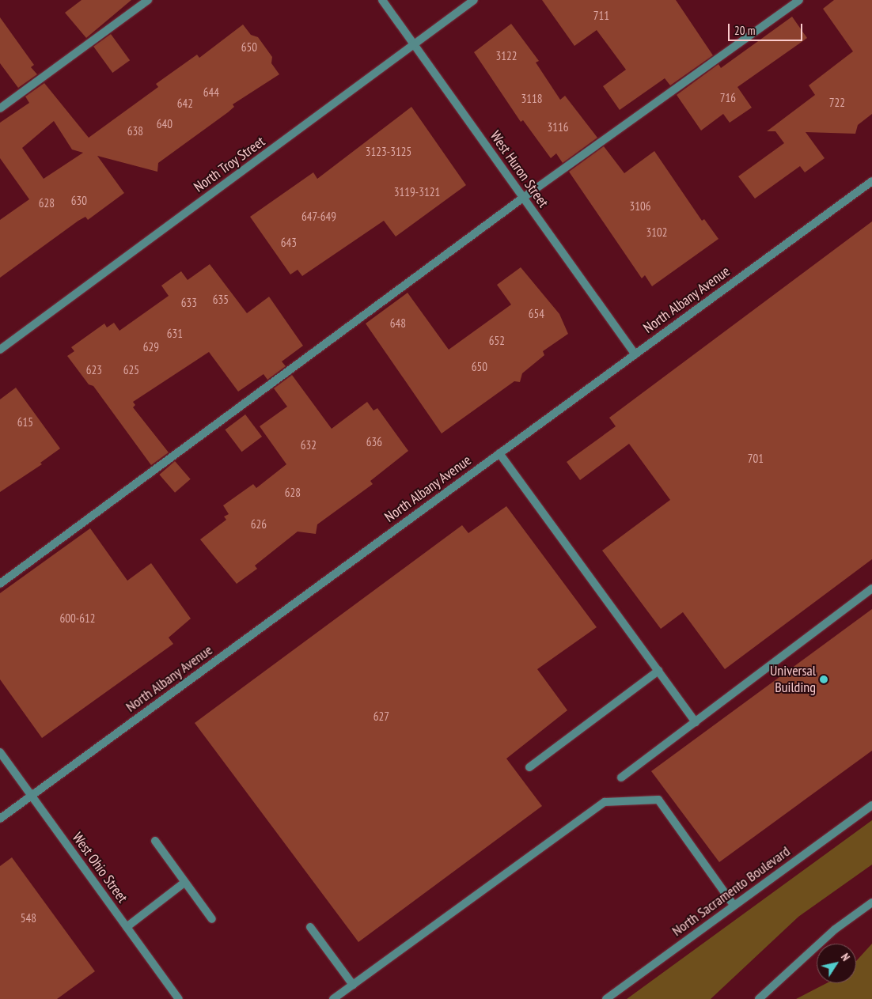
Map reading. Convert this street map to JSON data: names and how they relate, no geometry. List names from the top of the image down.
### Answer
{
  "streets": {
    "street": [
      "North Troy Street",
      "West Huron Street",
      "North Albany Avenue",
      "West Ohio Street",
      "North Sacramento Boulevard"
    ]
  },
  "crossings": [
    ["North Troy Street", "West Huron Street"],
    ["West Huron Street", "North Albany Avenue"],
    ["North Albany Avenue", "West Ohio Street"]
  ],
  "places": ["Universal Building"],
  "house_numbers": [
    "711",
    "650",
    "3122",
    "644",
    "716",
    "3118",
    "722",
    "642",
    "640",
    "3116",
    "638",
    "3123-3125",
    "3119-3121",
    "630",
    "628",
    "3106",
    "647-649",
    "3102",
    "643",
    "635",
    "633",
    "654",
    "648",
    "631",
    "652",
    "629",
    "650",
    "623",
    "625",
    "615",
    "636",
    "632",
    "701",
    "628",
    "626",
    "600-612",
    "627",
    "548"
  ],
  "scale_bar": "20 m",
  "north": "top right"
}
